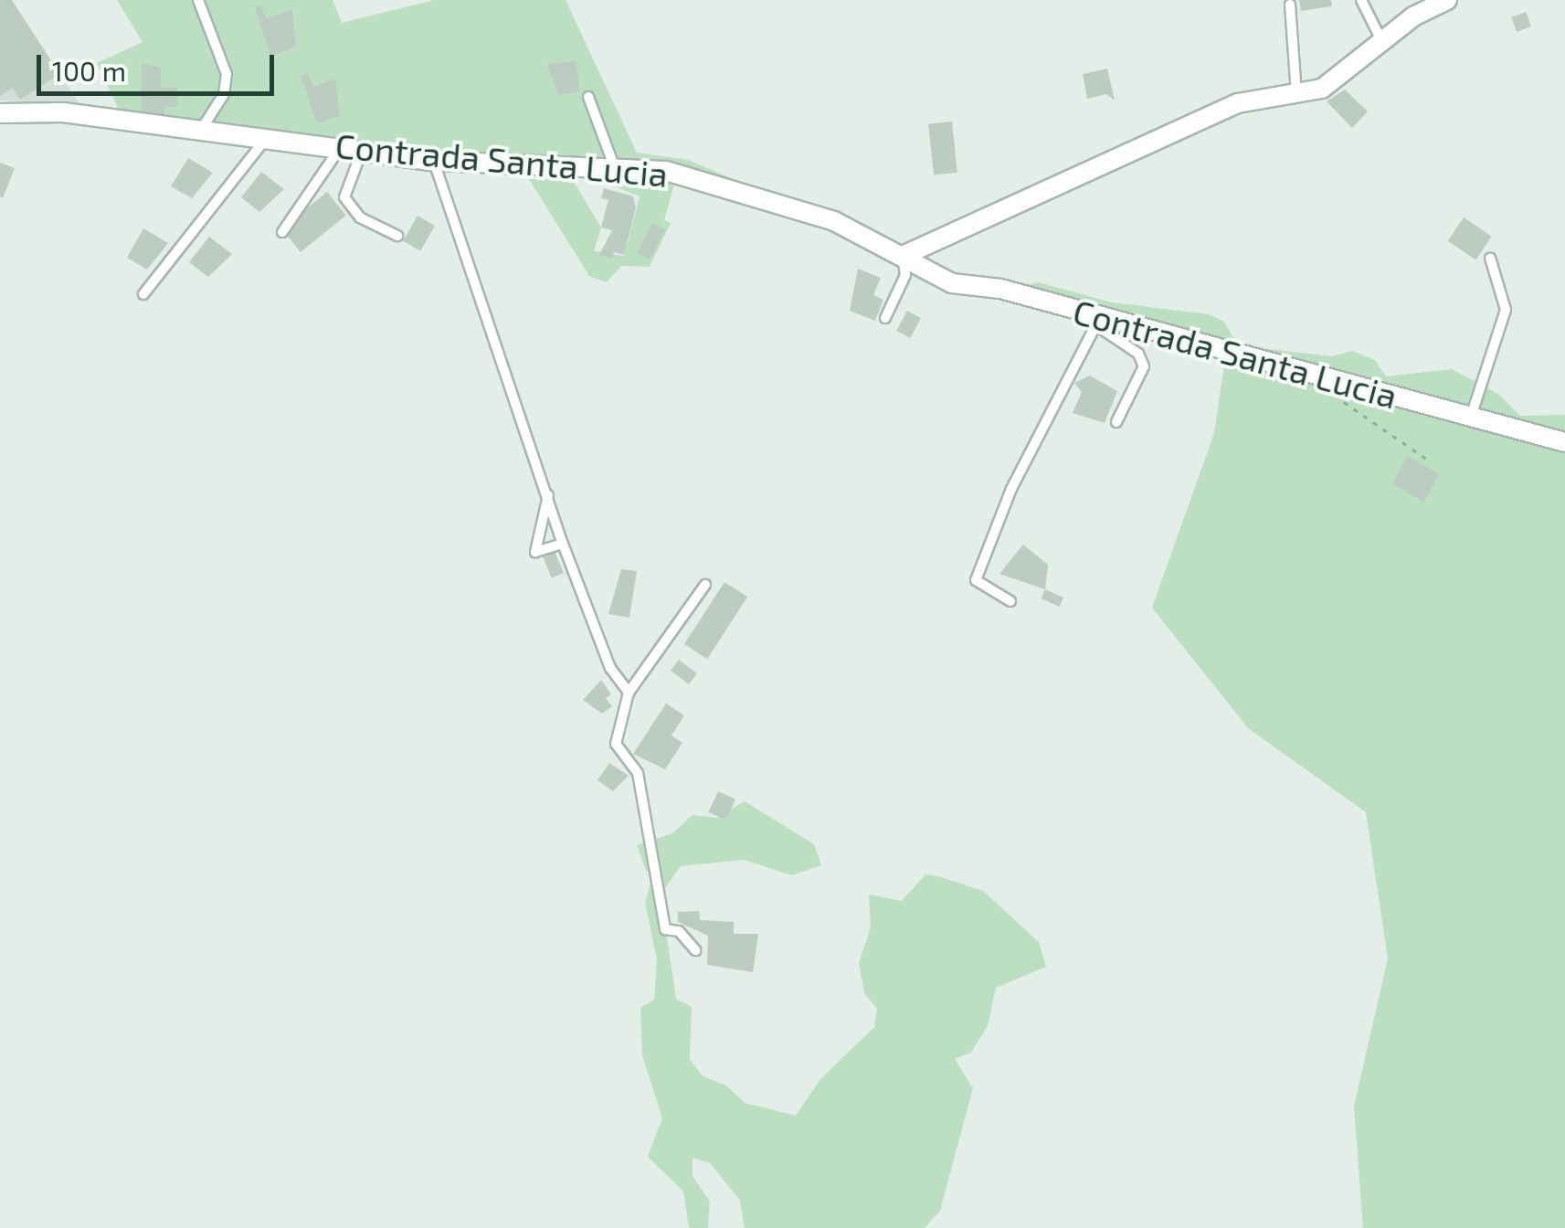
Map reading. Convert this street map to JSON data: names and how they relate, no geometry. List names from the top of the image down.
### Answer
{
  "streets": {
    "street": ["Contrada Santa Lucia"]
  },
  "scale_bar": "100 m"
}
